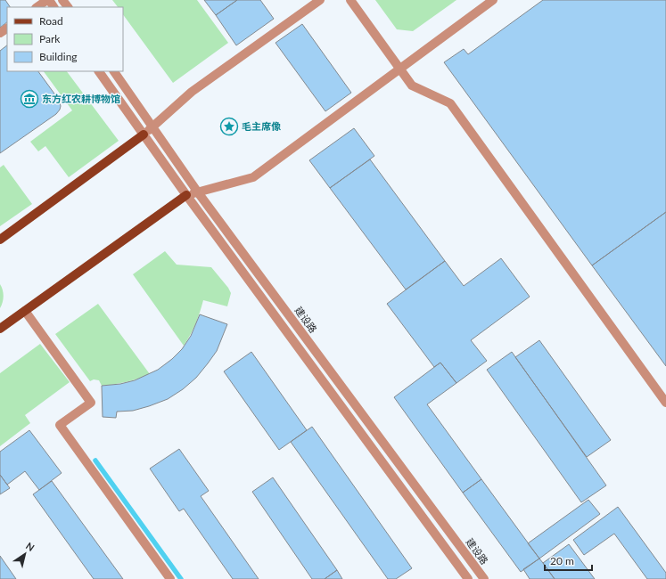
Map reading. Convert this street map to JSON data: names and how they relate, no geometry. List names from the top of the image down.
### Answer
{
  "streets": {
    "street": ["建设路"]
  },
  "places": {
    "museum": ["东方红农耕博物馆"],
    "place": ["毛主席像"]
  },
  "legend": ["Road", "Park", "Building"],
  "scale_bar": "20 m",
  "north": "top right"
}
